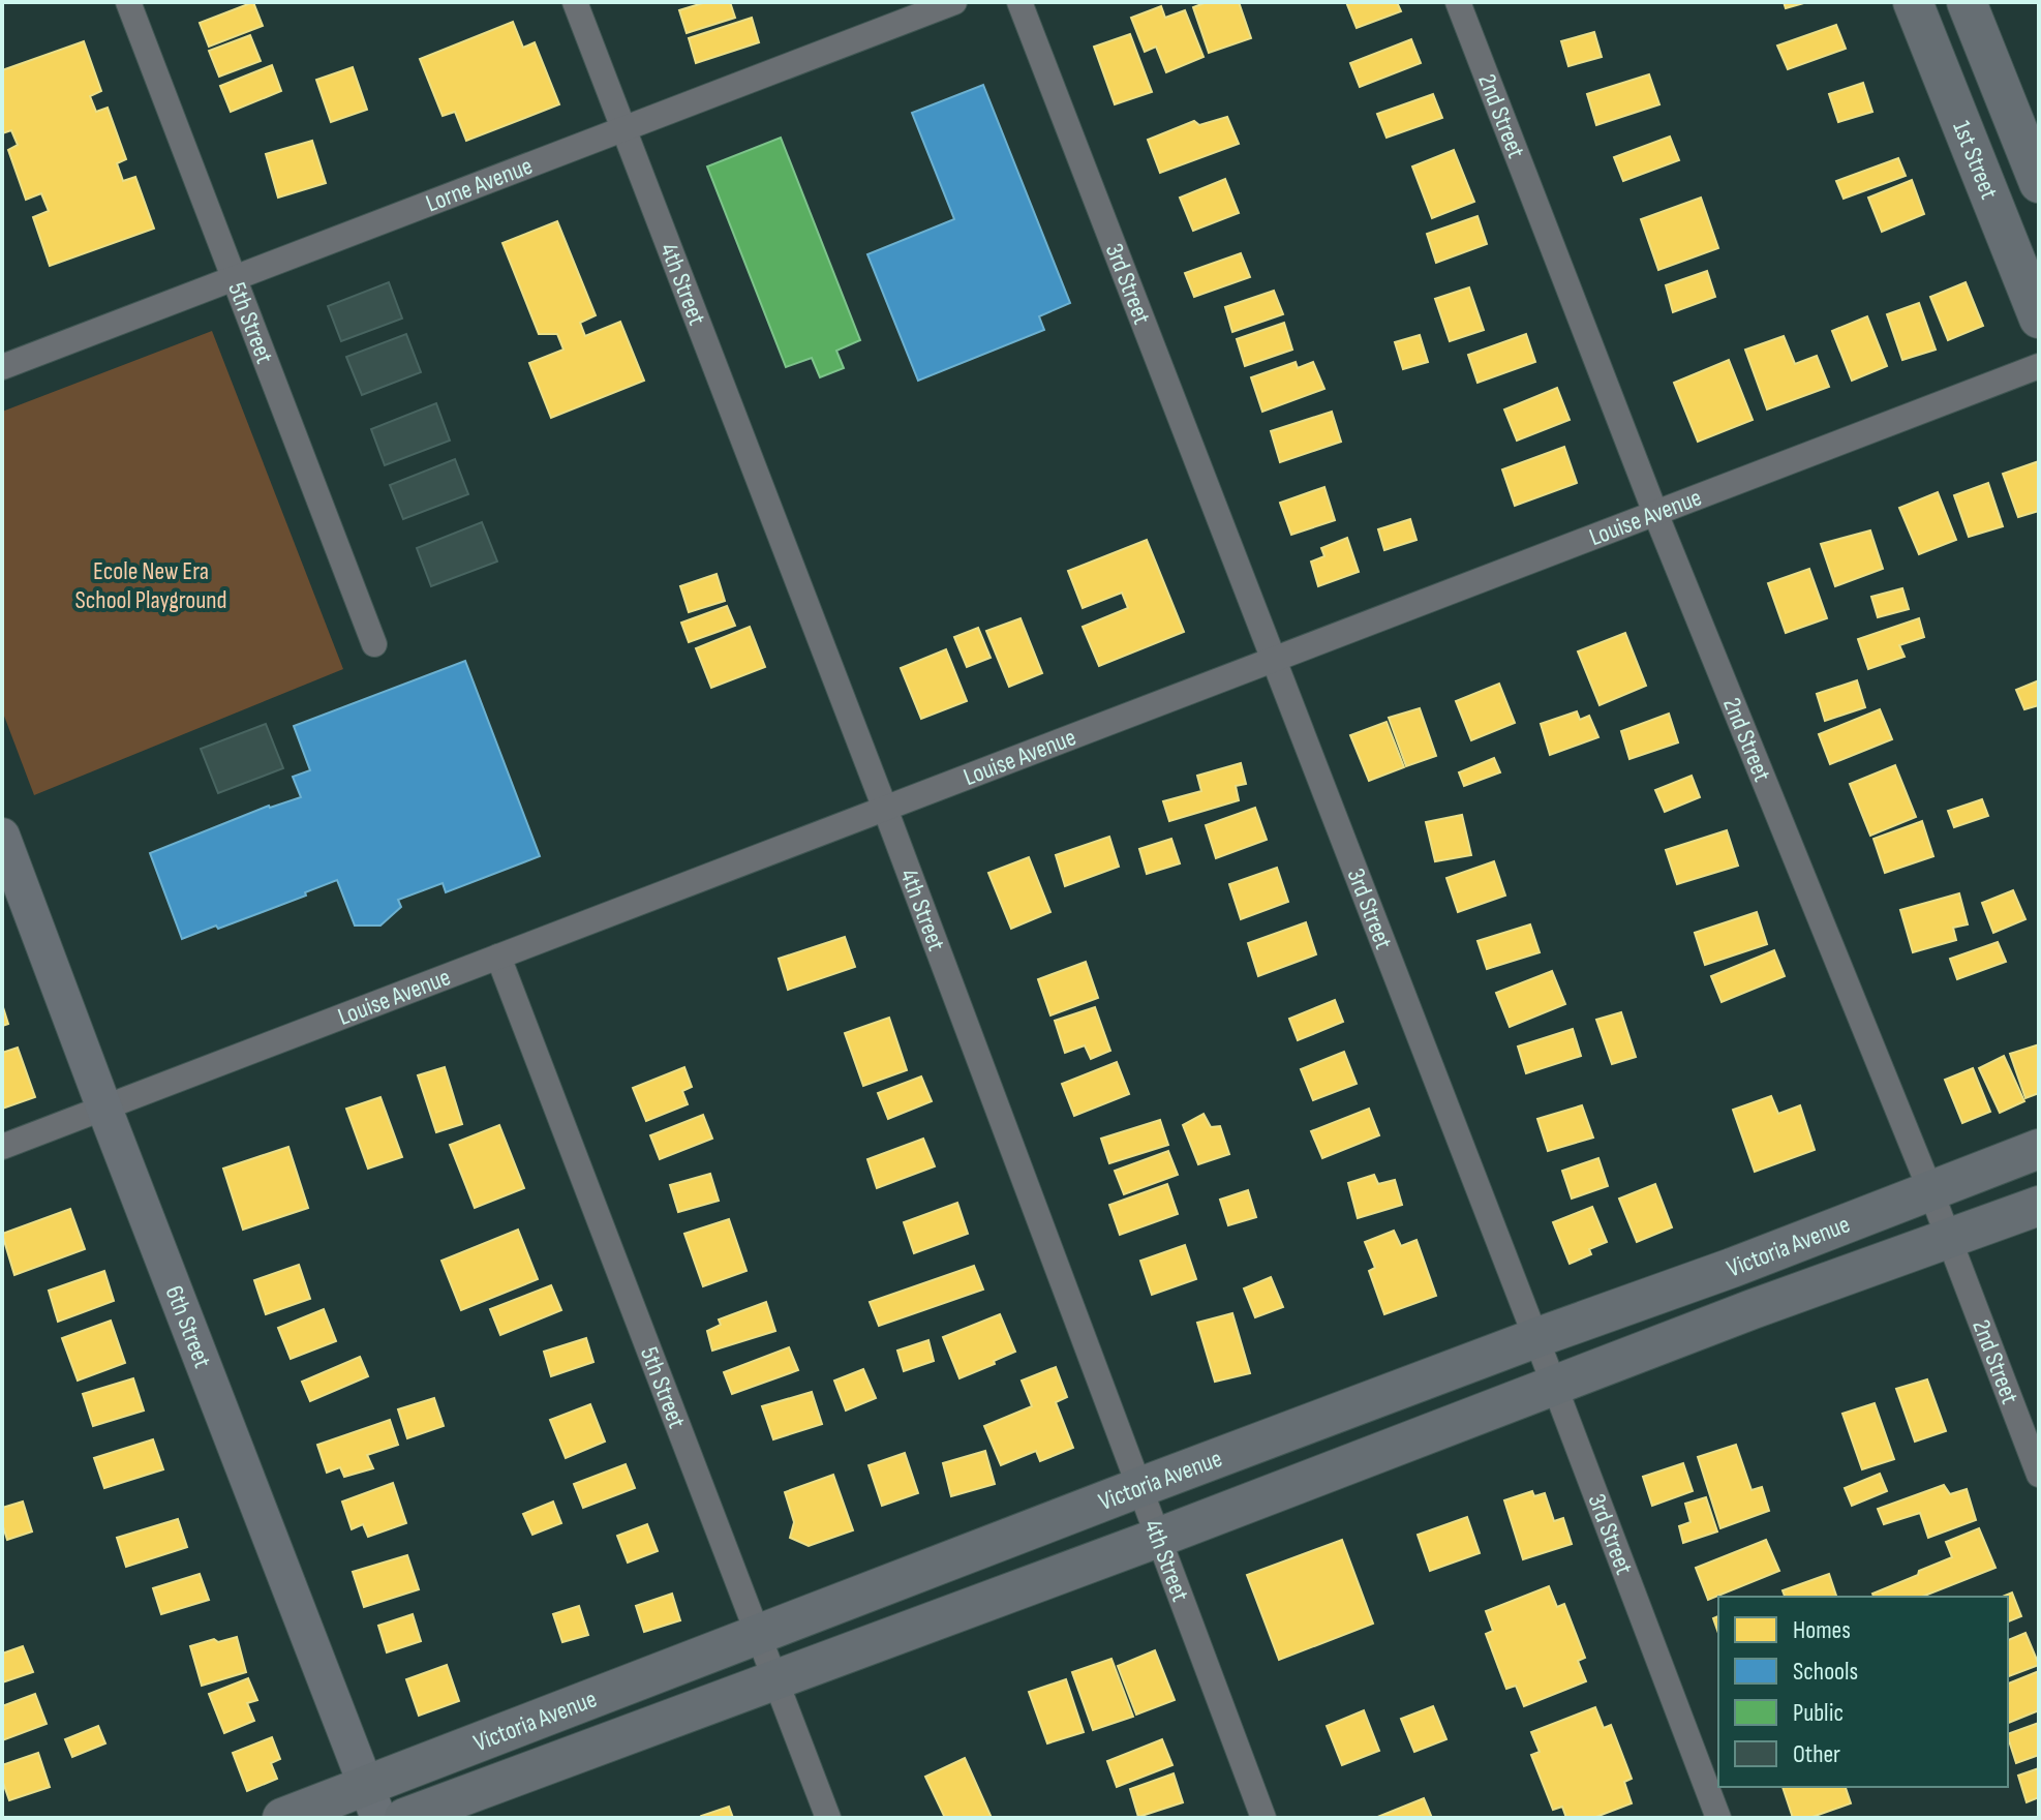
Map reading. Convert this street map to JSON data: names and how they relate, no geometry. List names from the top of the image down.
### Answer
{
  "streets": {
    "main road": ["1st Street", "Victoria Avenue"],
    "street": [
      "2nd Street",
      "Lorne Avenue",
      "4th Street",
      "3rd Street",
      "5th Street",
      "Louise Avenue",
      "6th Street"
    ]
  },
  "crossings": [
    ["2nd Street", "Louise Avenue"],
    ["2nd Street", "Victoria Avenue"],
    ["Lorne Avenue", "4th Street"],
    ["Lorne Avenue", "5th Street"],
    ["4th Street", "Louise Avenue"],
    ["4th Street", "Victoria Avenue"],
    ["3rd Street", "Louise Avenue"],
    ["3rd Street", "Victoria Avenue"],
    ["5th Street", "Louise Avenue"],
    ["5th Street", "Victoria Avenue"],
    ["Louise Avenue", "6th Street"],
    ["Victoria Avenue", "6th Street"]
  ],
  "parks": ["Ecole New Era School Playground"],
  "legend": [
    "Homes",
    "Schools",
    "Public",
    "Other"
  ]
}
